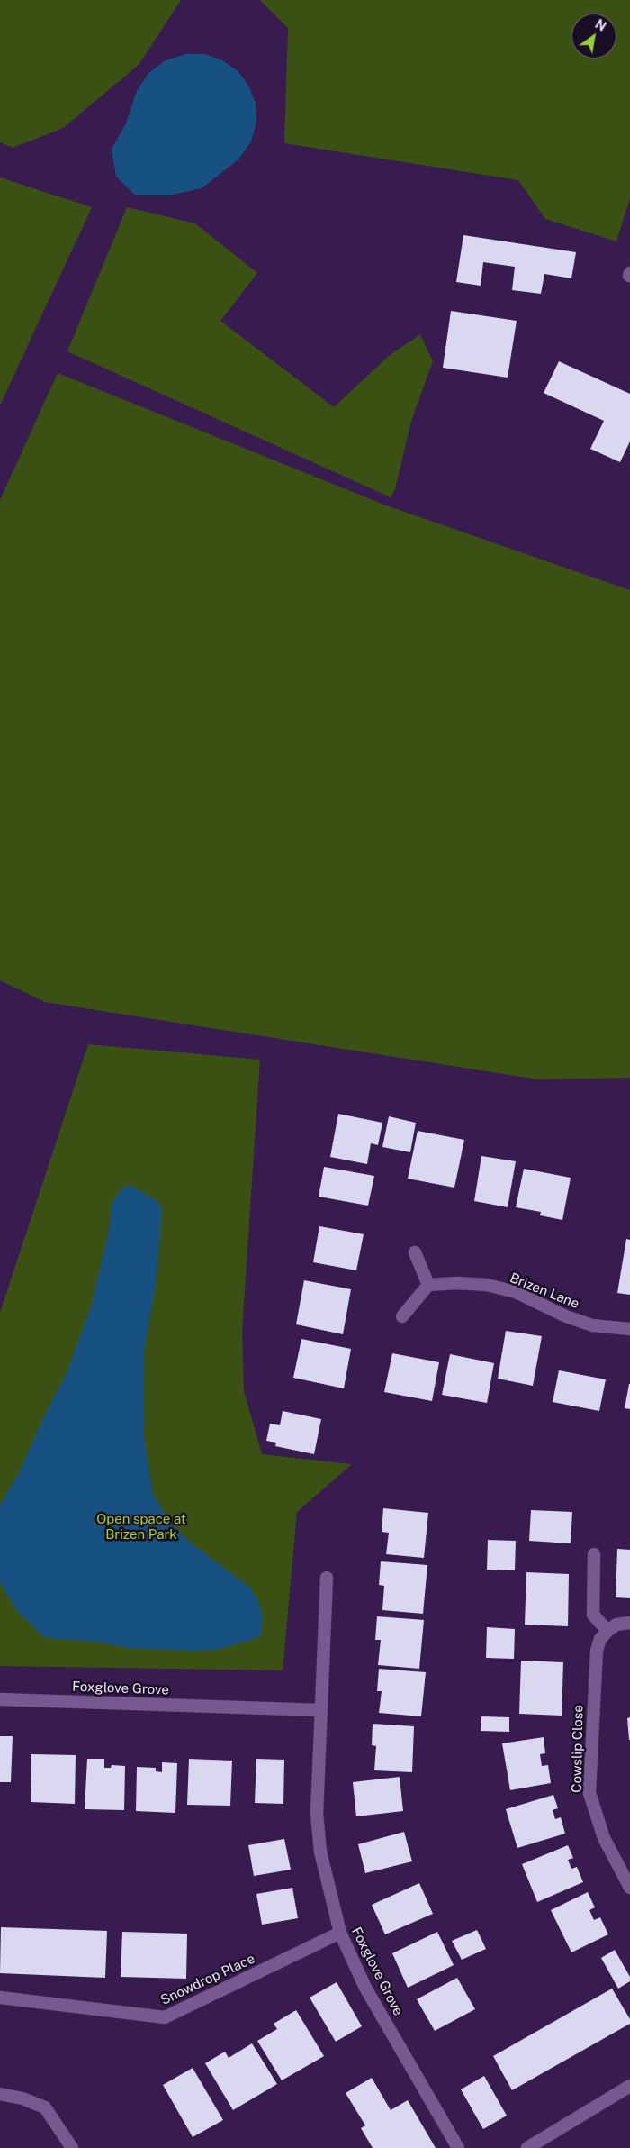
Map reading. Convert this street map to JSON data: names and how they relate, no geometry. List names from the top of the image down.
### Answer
{
  "streets": {
    "street": [
      "Brizen Lane",
      "Foxglove Grove",
      "Cowslip Close",
      "Snowdrop Place"
    ]
  },
  "crossings": [
    ["Foxglove Grove", "Snowdrop Place"]
  ],
  "parks": ["Open space at Brizen Park"],
  "north": "top right"
}
